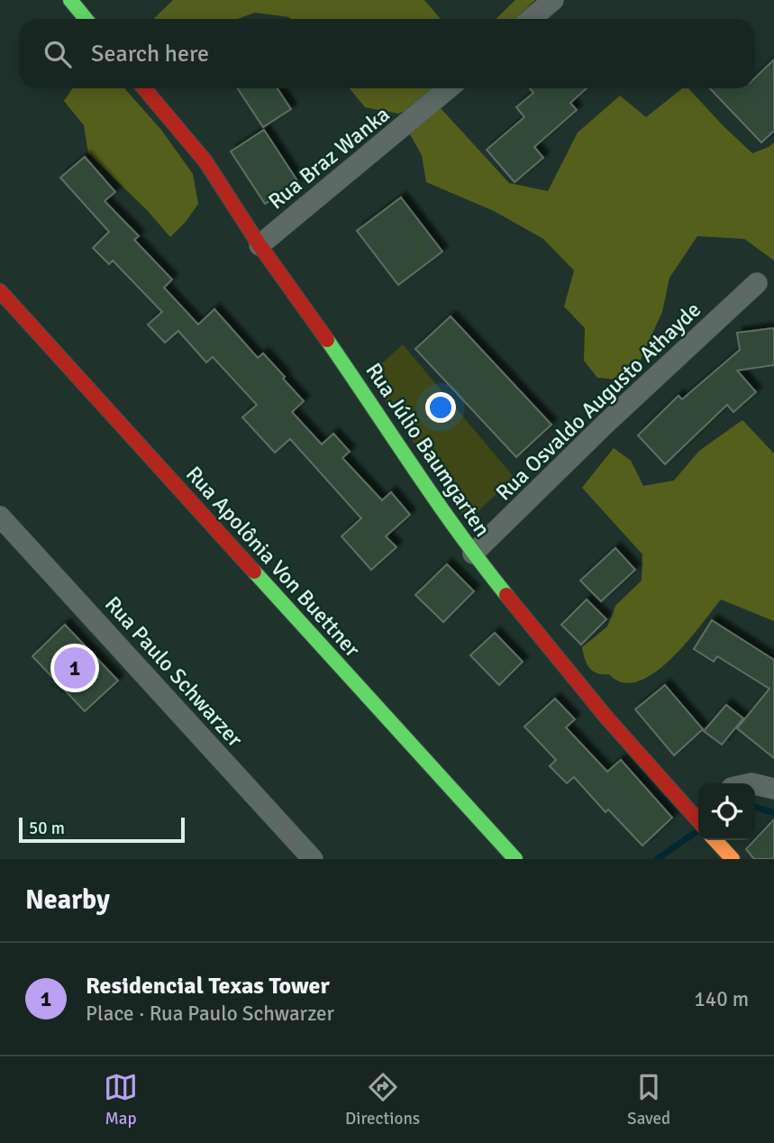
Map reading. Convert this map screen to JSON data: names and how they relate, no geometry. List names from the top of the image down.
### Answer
{
  "streets": {
    "street": [
      "Rua Braz Wanka",
      "Rua Osvaldo Augusto Athayde",
      "Rua Júlio Baumgarten",
      "Rua Apolônia Von Buettner",
      "Rua Paulo Schwarzer"
    ]
  },
  "crossings": [
    ["Rua Braz Wanka", "Rua Júlio Baumgarten"],
    ["Rua Osvaldo Augusto Athayde", "Rua Júlio Baumgarten"]
  ],
  "scale_bar": "50 m",
  "page": {
    "search": "Search here",
    "pins": "1",
    "scale": "50 m",
    "heading": "Nearby",
    "list": [
      {
        "mark": "1",
        "name": "Residencial Texas Tower",
        "note": "Place · Rua Paulo Schwarzer",
        "value": "140 m"
      }
    ],
    "nav": ["Map", "Directions", "Saved"]
  }
}
